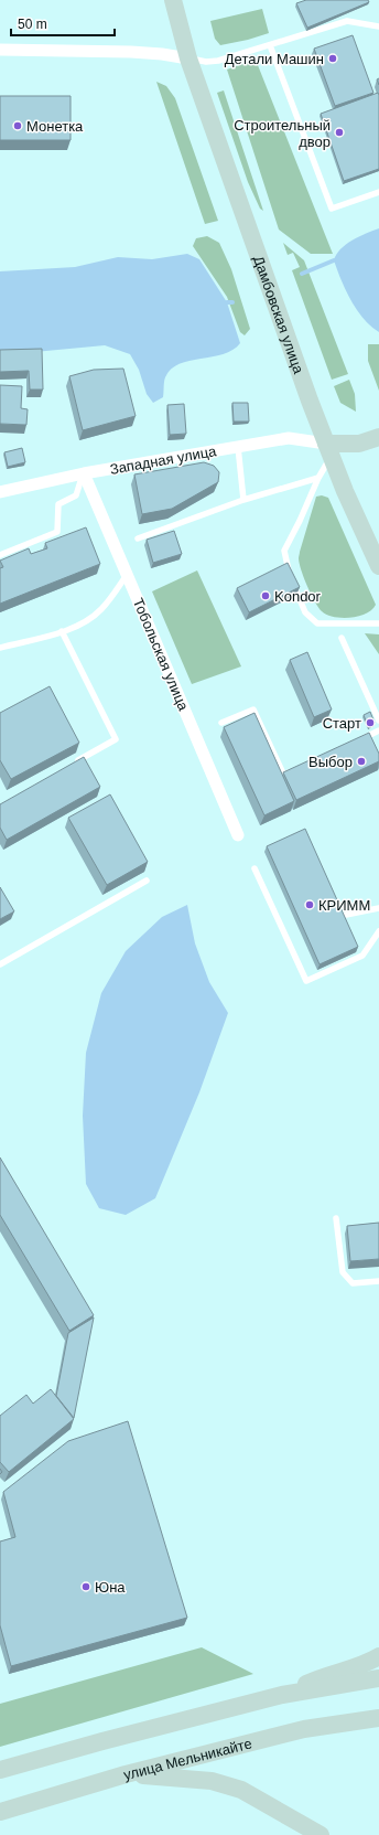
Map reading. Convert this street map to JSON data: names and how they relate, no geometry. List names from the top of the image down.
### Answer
{
  "streets": {
    "main road": ["Дамбовская улица", "улица Мельникайте"],
    "street": ["Западная улица", "Тобольская улица"]
  },
  "crossings": [
    ["Дамбовская улица", "Западная улица"],
    ["Западная улица", "Тобольская улица"]
  ],
  "places": [
    "Детали Машин",
    "Монетка",
    "Строительный двор",
    "Kondor",
    "Старт",
    "Выбор",
    "КРИММ",
    "Юна"
  ],
  "scale_bar": "50 m"
}
